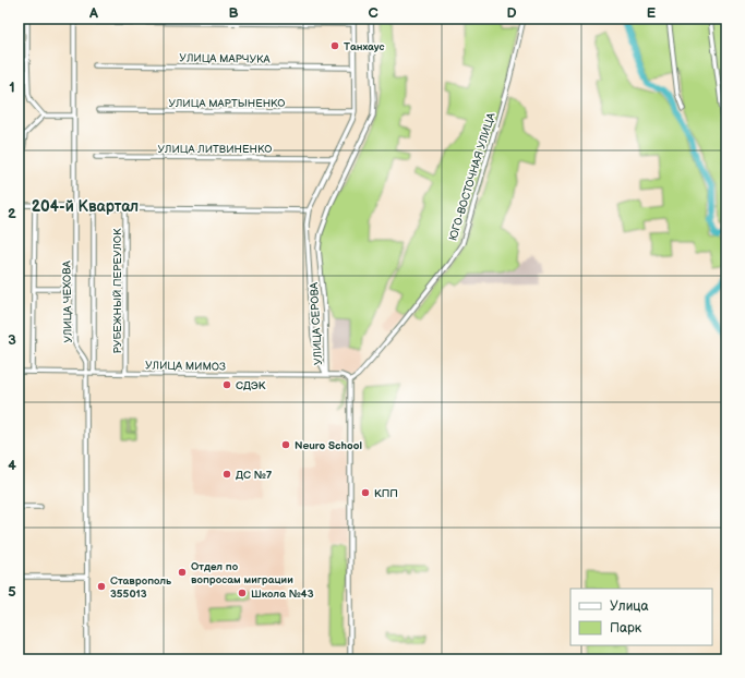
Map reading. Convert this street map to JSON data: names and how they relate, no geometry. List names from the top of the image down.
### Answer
{
  "streets": {
    "street": [
      "УЛИЦА МАРЧУКА",
      "УЛИЦА МАРТЫНЕНКО",
      "УЛИЦА ЛИТВИНЕНКО",
      "ЮГО-ВОСТОЧНАЯ УЛИЦА",
      "РУБЕЖНЫЙ ПЕРЕУЛОК",
      "УЛИЦА ЧЕХОВА",
      "УЛИЦА СЕРОВА",
      "УЛИЦА МИМОЗ"
    ]
  },
  "crossings": [
    ["УЛИЦА МАРЧУКА", "УЛИЦА СЕРОВА"],
    ["УЛИЦА МАРТЫНЕНКО", "УЛИЦА СЕРОВА"],
    ["УЛИЦА ЛИТВИНЕНКО", "УЛИЦА СЕРОВА"],
    ["ЮГО-ВОСТОЧНАЯ УЛИЦА", "УЛИЦА МИМОЗ"],
    ["РУБЕЖНЫЙ ПЕРЕУЛОК", "УЛИЦА МИМОЗ"],
    ["УЛИЦА ЧЕХОВА", "УЛИЦА МИМОЗ"],
    ["УЛИЦА СЕРОВА", "УЛИЦА МИМОЗ"]
  ],
  "districts": ["204-й Квартал"],
  "places": [
    "Танхаус",
    "СДЭК",
    "Neuro School",
    "ДС №7",
    "КПП",
    "Отдел по вопросам миграции",
    "Ставрополь 355013",
    "Школа №43"
  ],
  "legend": ["Улица", "Парк"],
  "grid": {
    "columns": [
      "A",
      "B",
      "C",
      "D",
      "E"
    ],
    "rows": [
      "1",
      "2",
      "3",
      "4",
      "5"
    ]
  }
}
